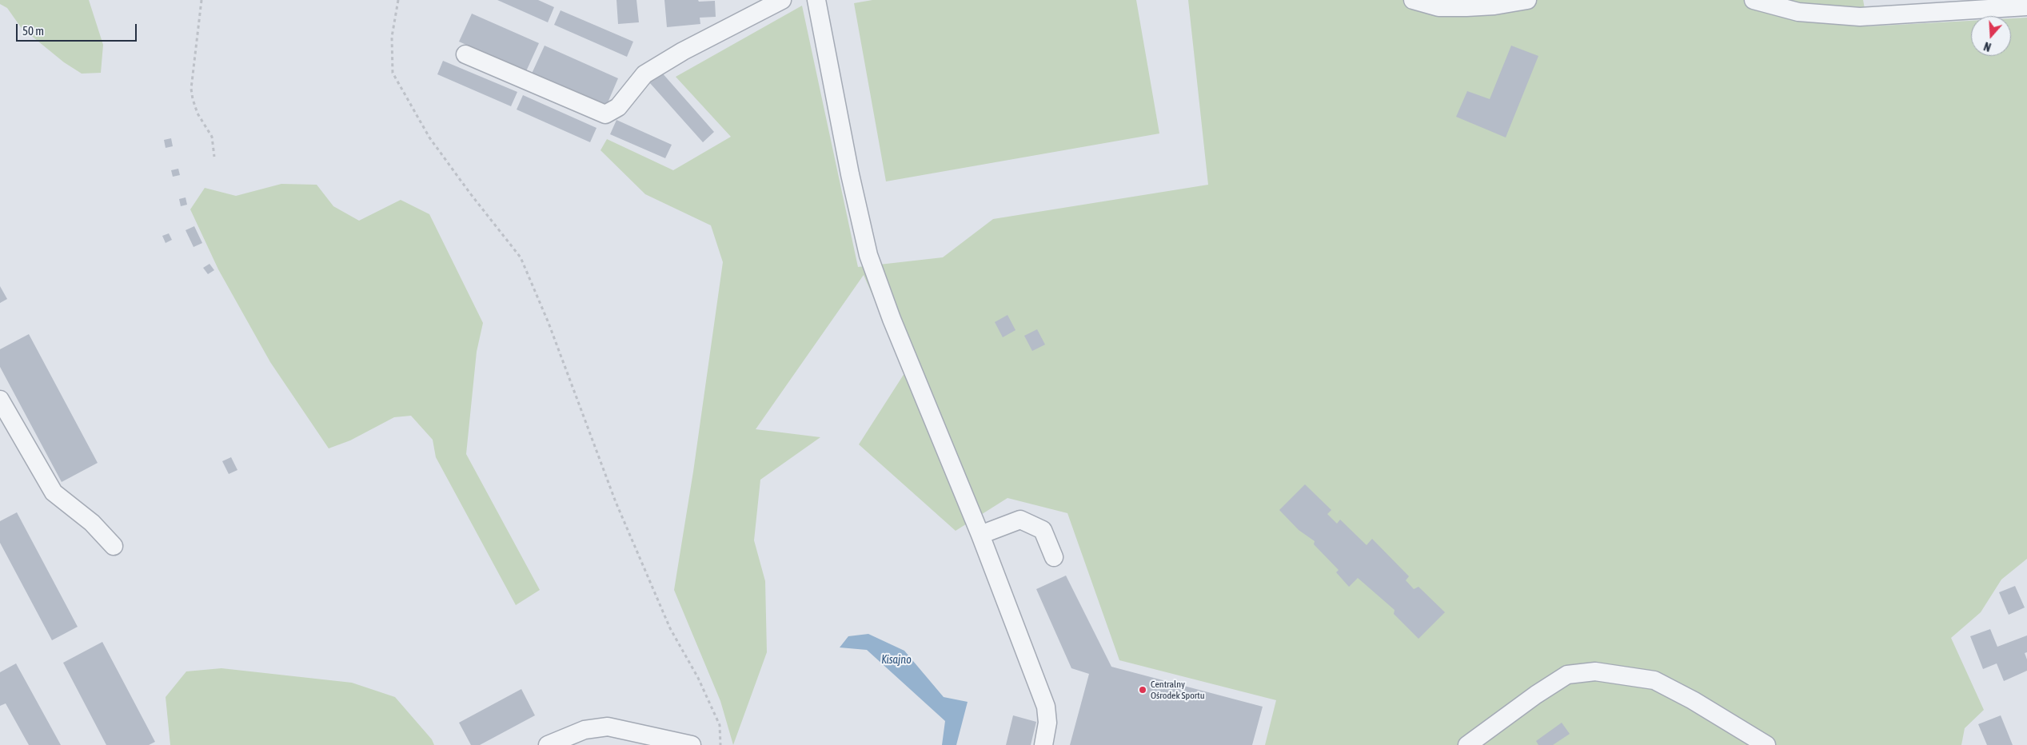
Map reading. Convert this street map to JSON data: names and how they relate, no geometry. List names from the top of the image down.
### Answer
{
  "water": ["Kisajno"],
  "places": ["Centralny Ośrodek Sportu"],
  "scale_bar": "50 m",
  "north": "bottom"
}
